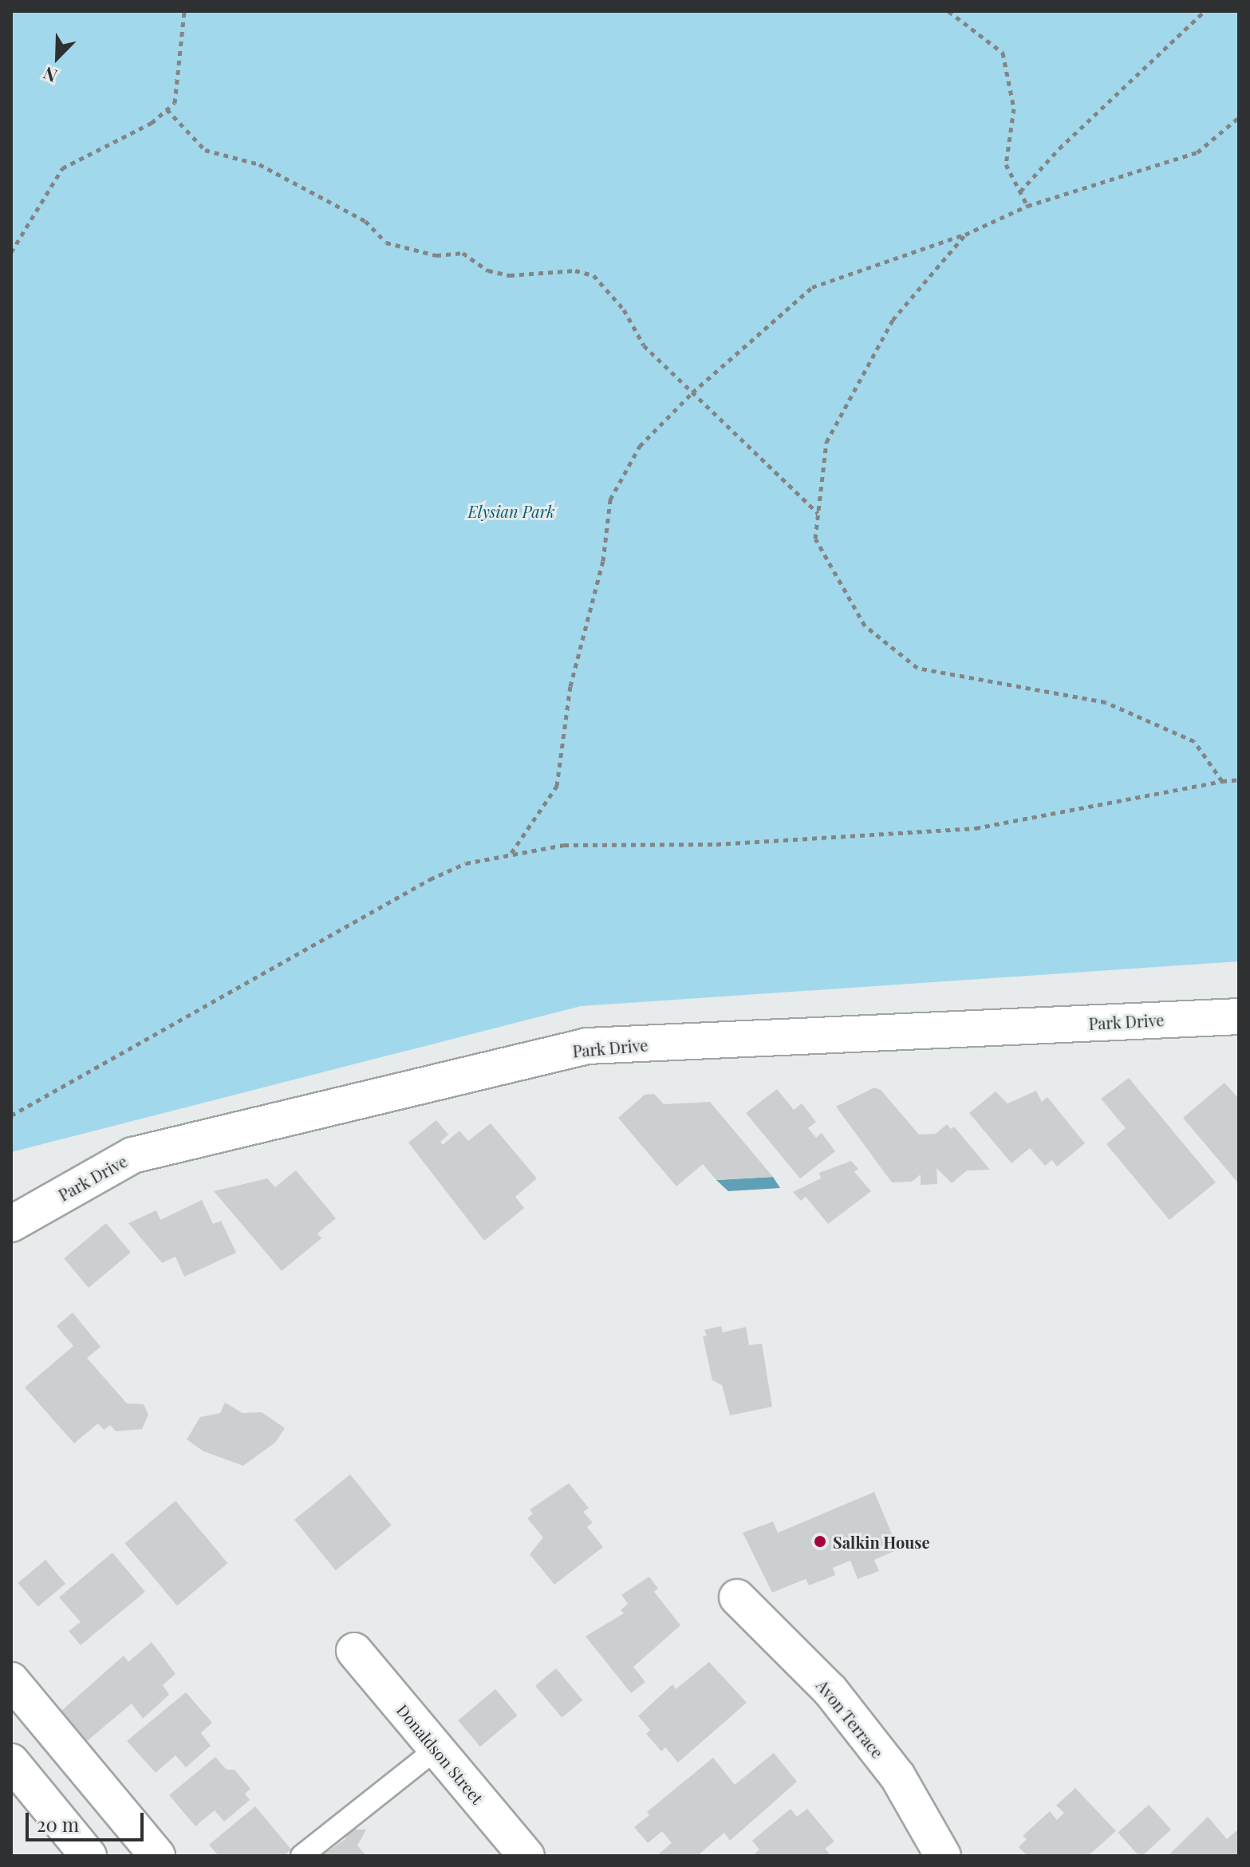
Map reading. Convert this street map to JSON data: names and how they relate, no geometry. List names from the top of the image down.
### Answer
{
  "streets": {
    "street": ["Park Drive", "Avon Terrace", "Donaldson Street"]
  },
  "parks": ["Elysian Park"],
  "places": ["Salkin House"],
  "scale_bar": "20 m",
  "north": "bottom left"
}
